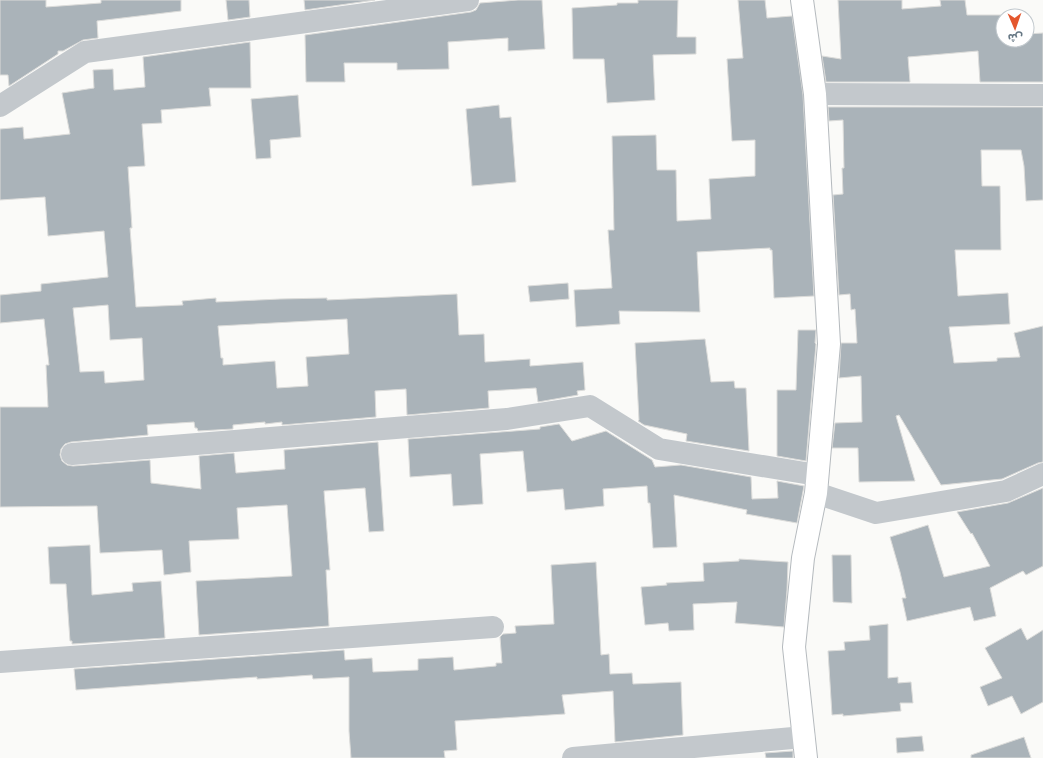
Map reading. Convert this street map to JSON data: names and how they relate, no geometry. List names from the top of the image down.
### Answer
{
  "north": "bottom"
}
